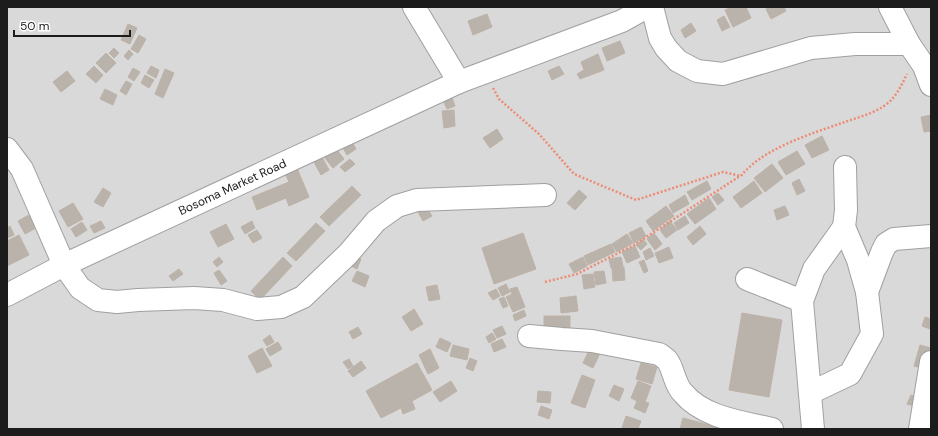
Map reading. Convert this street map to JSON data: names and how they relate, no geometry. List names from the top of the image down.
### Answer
{
  "streets": {
    "street": ["Bosoma Market Road"]
  },
  "scale_bar": "50 m"
}
